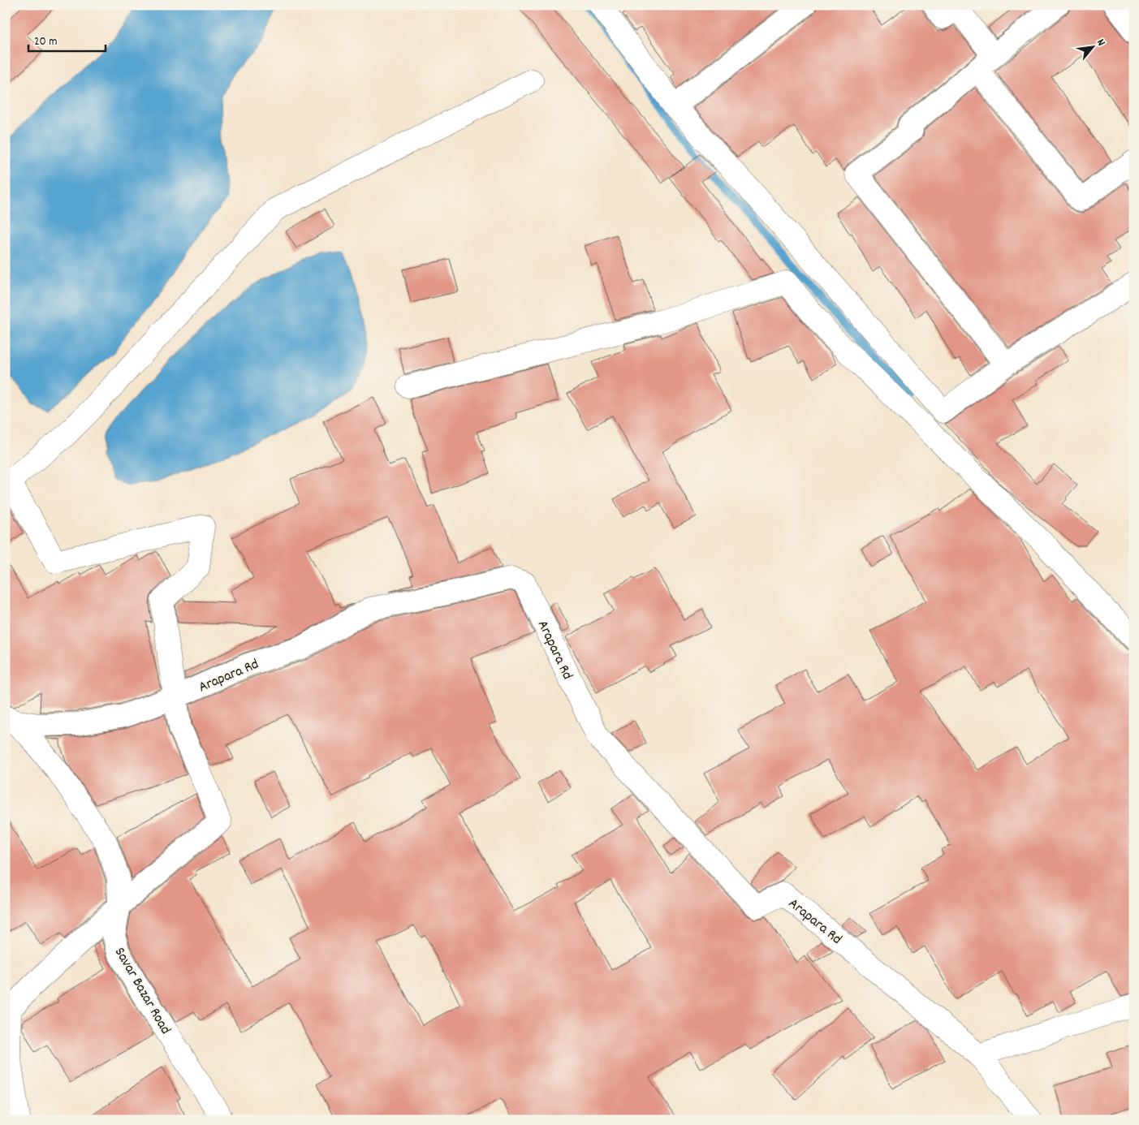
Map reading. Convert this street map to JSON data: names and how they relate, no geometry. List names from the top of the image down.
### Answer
{
  "streets": {
    "street": ["Arapara Rd", "Savar Bazar Road"]
  },
  "crossings": [
    ["Arapara Rd", "Savar Bazar Road"]
  ],
  "scale_bar": "20 m",
  "north": "top right"
}
